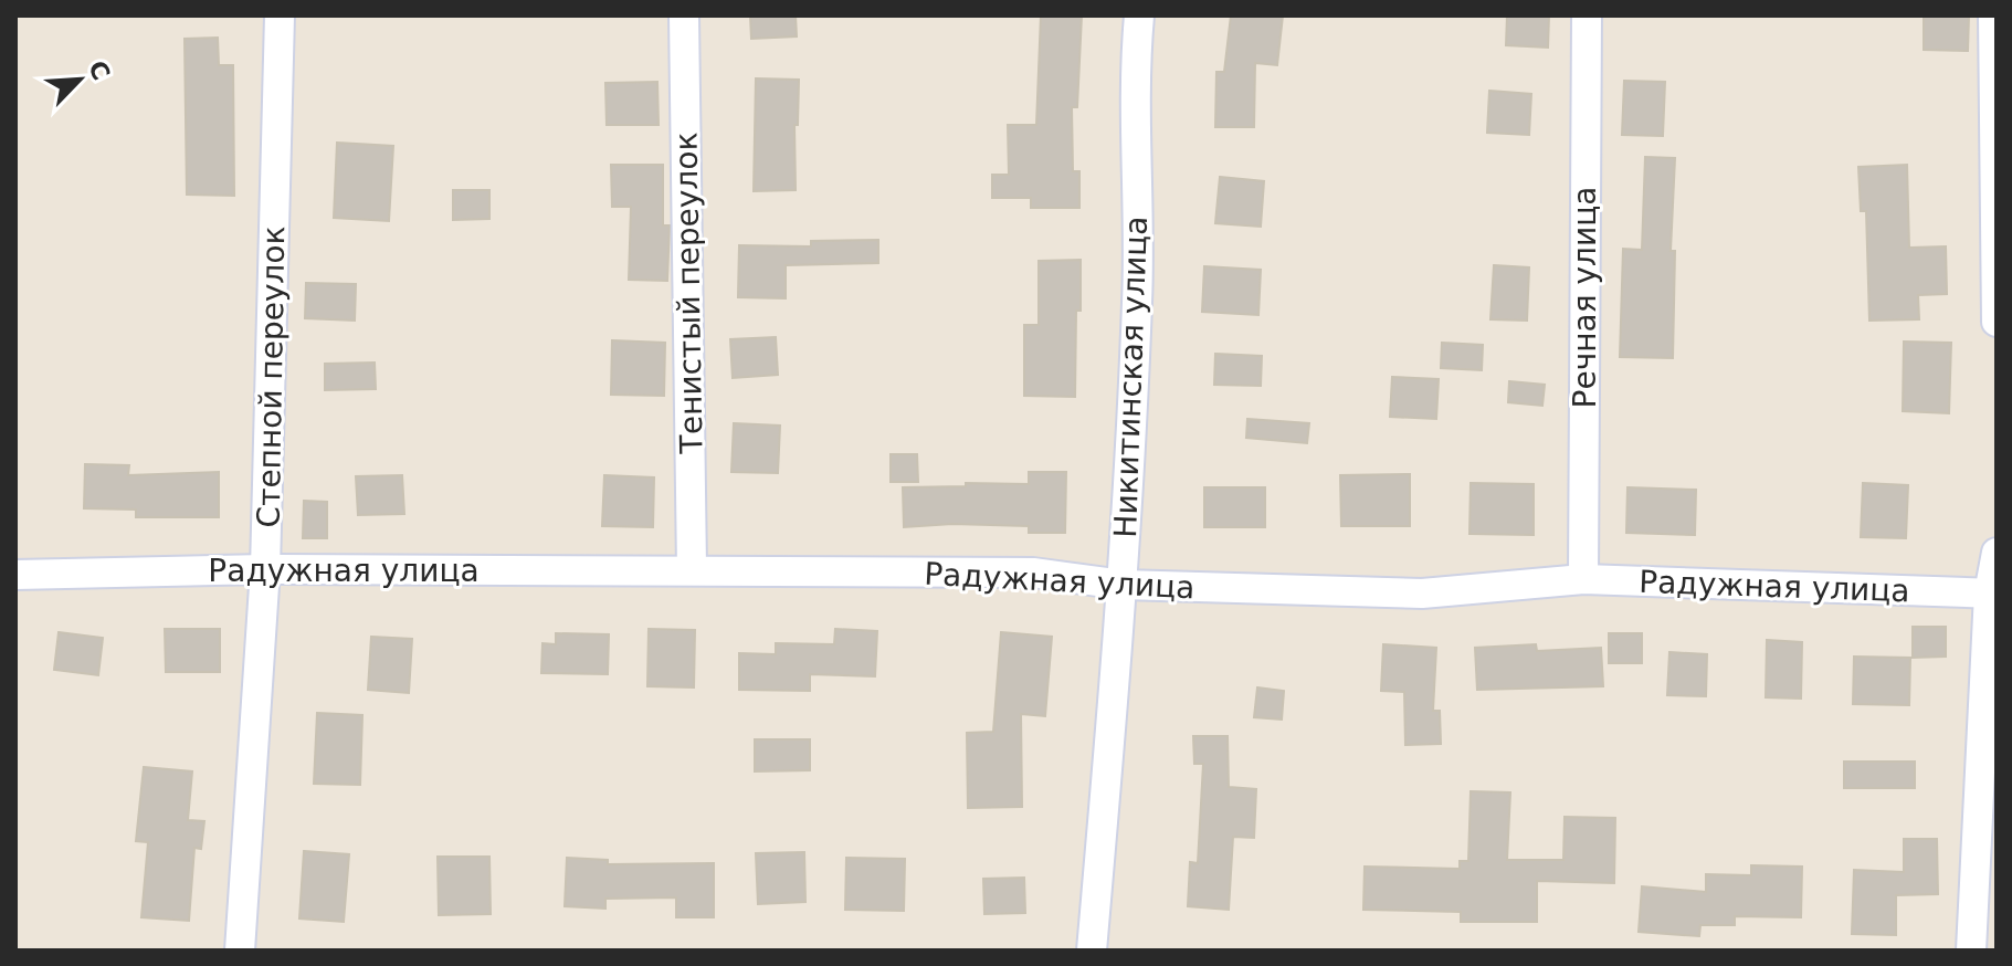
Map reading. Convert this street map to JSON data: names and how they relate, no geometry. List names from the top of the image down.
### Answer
{
  "streets": {
    "street": [
      "Тенистый переулок",
      "Речная улица",
      "Степной переулок",
      "Никитинская улица",
      "Радужная улица"
    ]
  },
  "crossings": [
    ["Тенистый переулок", "Радужная улица"],
    ["Речная улица", "Радужная улица"],
    ["Степной переулок", "Радужная улица"],
    ["Никитинская улица", "Радужная улица"]
  ],
  "north": "top right"
}
